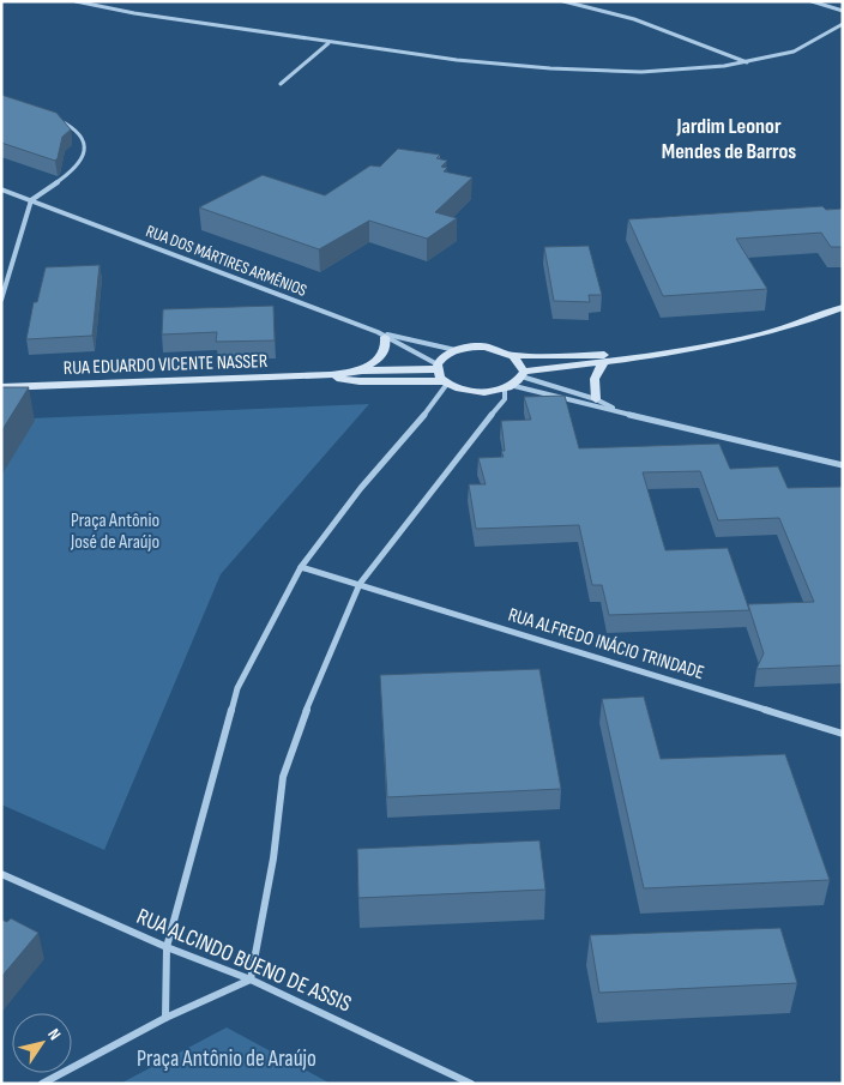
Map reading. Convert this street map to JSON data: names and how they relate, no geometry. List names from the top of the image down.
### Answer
{
  "streets": {
    "street": [
      "RUA DOS MÁRTIRES ARMÊNIOS",
      "RUA EDUARDO VICENTE NASSER",
      "RUA ALFREDO INÁCIO TRINDADE",
      "RUA ALCINDO BUENO DE ASSIS"
    ]
  },
  "crossings": [
    ["RUA DOS MÁRTIRES ARMÊNIOS", "RUA EDUARDO VICENTE NASSER"]
  ],
  "districts": ["Jardim Leonor Mendes de Barros"],
  "parks": ["Praça Antônio José de Araújo", "Praça Antônio de Araújo"],
  "north": "top right"
}
